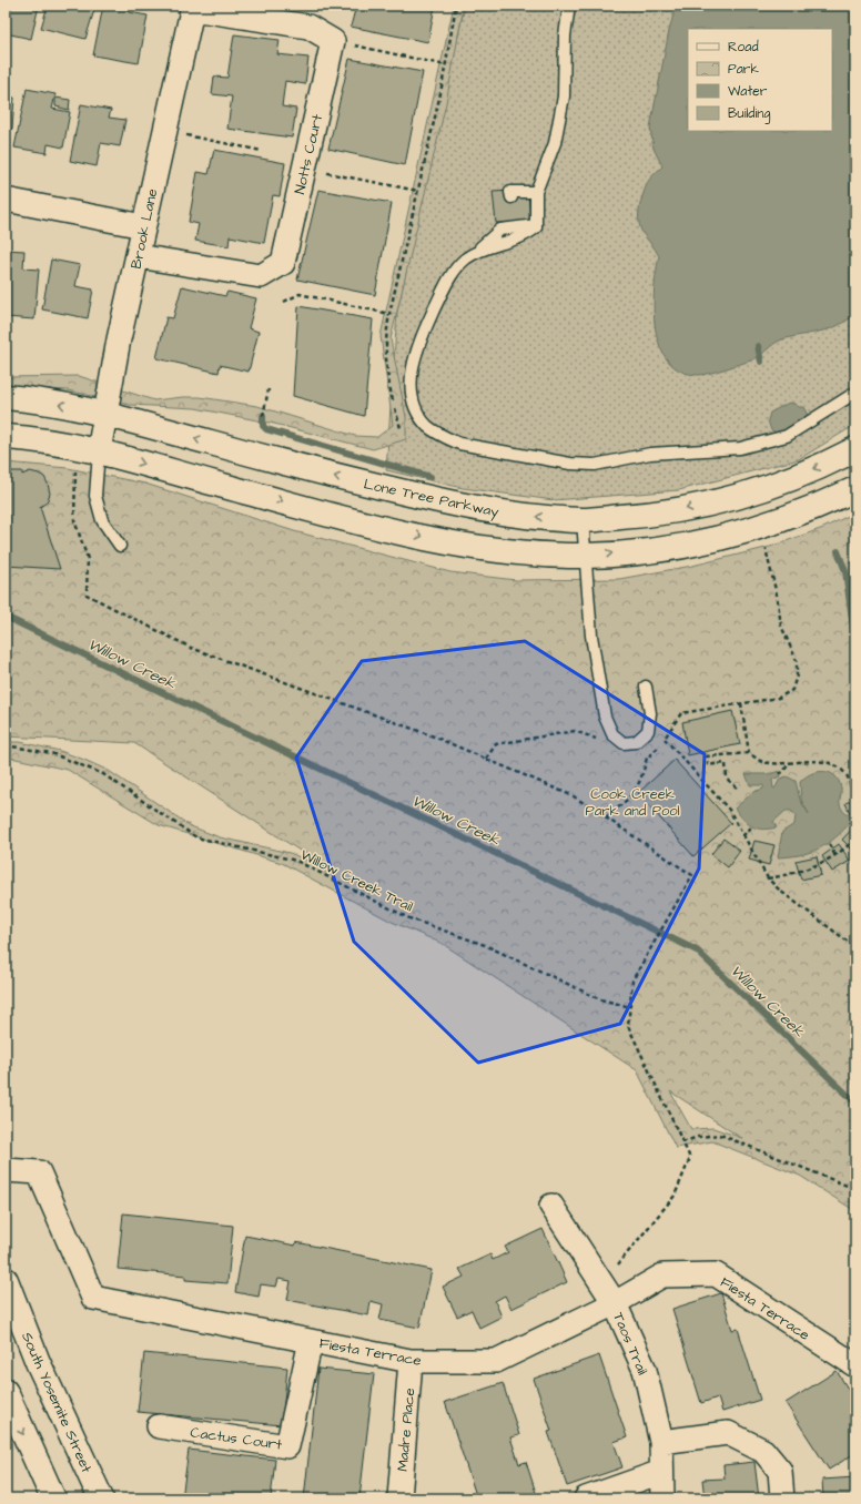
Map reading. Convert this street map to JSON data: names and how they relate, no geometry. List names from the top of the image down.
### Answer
{
  "streets": {
    "street": [
      "Notts Court",
      "Brook Lane",
      "Lone Tree Parkway",
      "Fiesta Terrace",
      "Taos Trail",
      "South Yosemite Street",
      "Madre Place",
      "Cactus Court"
    ],
    "path": ["Willow Creek Trail"]
  },
  "crossings": [
    ["Notts Court", "Brook Lane"],
    ["Brook Lane", "Lone Tree Parkway"],
    ["Fiesta Terrace", "Taos Trail"],
    ["Fiesta Terrace", "Madre Place"],
    ["Fiesta Terrace", "Cactus Court"]
  ],
  "water": ["Willow Creek"],
  "parks": ["Cook Creek Park and Pool"],
  "legend": [
    "Road",
    "Park",
    "Water",
    "Building"
  ]
}
